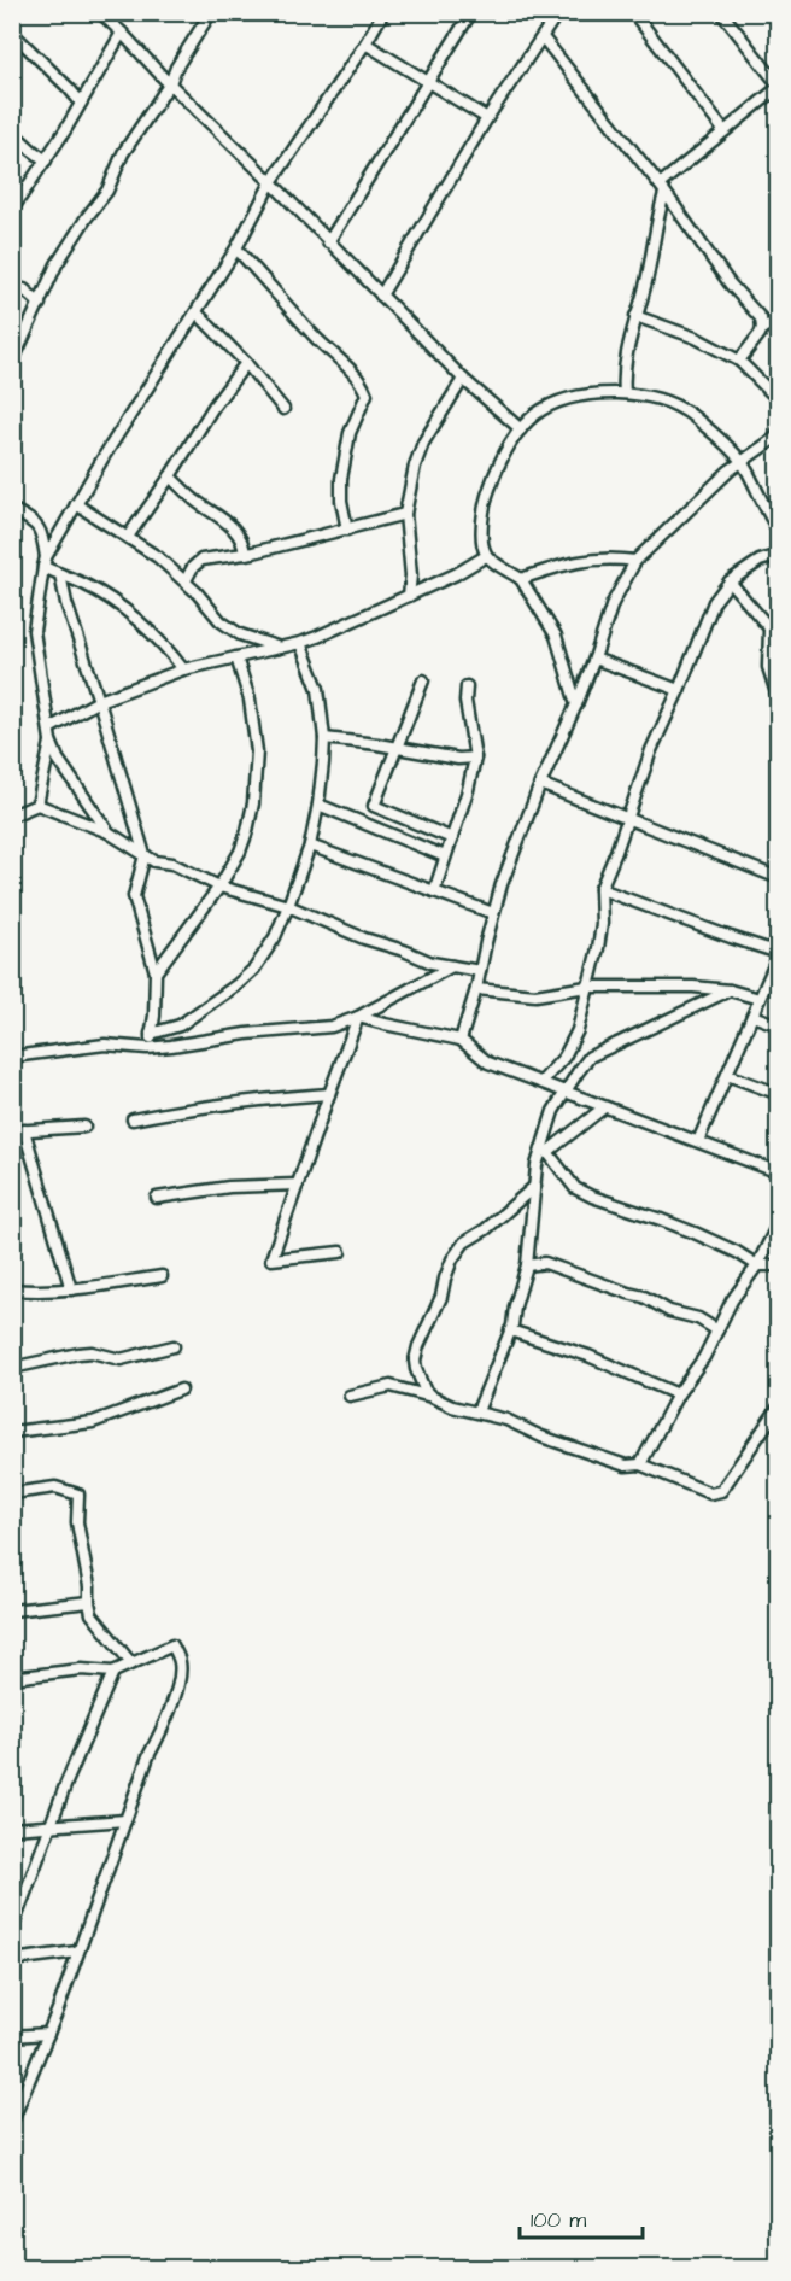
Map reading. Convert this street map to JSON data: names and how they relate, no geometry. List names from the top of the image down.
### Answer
{
  "scale_bar": "100 m"
}
